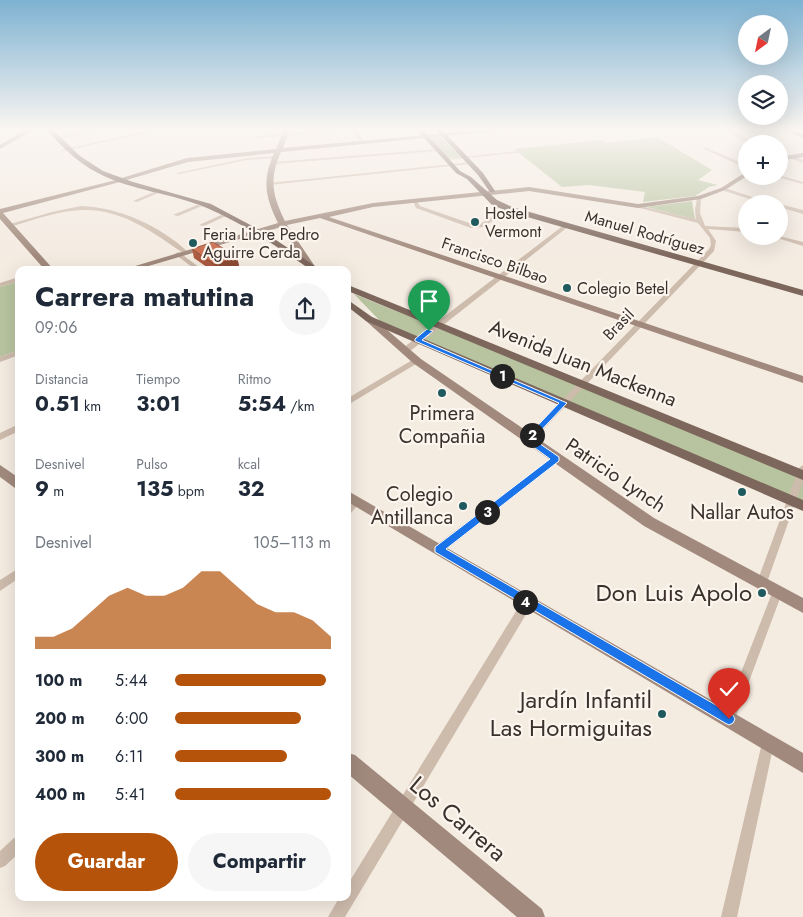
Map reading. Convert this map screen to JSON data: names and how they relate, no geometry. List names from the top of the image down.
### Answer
{
  "streets": {
    "main road": ["Manuel Rodríguez", "Avenida Juan Mackenna", "Patricio Lynch"],
    "street": ["Francisco Bilbao", "Brasil", "Los Carrera"]
  },
  "crossings": [
    ["Manuel Rodríguez", "Brasil"],
    ["Francisco Bilbao", "Brasil"],
    ["Brasil", "Avenida Juan Mackenna"],
    ["Brasil", "Patricio Lynch"]
  ],
  "places": [
    "Hostel Vermont",
    "Feria Libre Pedro Aguirre Cerda",
    "Colegio Betel",
    "Primera Compañia",
    "Nallar Autos",
    "Colegio Antillanca",
    "Don Luis Apolo",
    "Jardín Infantil Las Hormiguitas"
  ],
  "north": "bottom left",
  "page": {
    "map_buttons": ["+", "−"],
    "heading": ["Carrera matutina", "09:06"],
    "stats": [
      ["Distancia", "0.51 km"],
      ["Tiempo", "3:01"],
      ["Ritmo", "5:54 /km"],
      ["Desnivel", "9 m"],
      ["Pulso", "135 bpm"],
      ["kcal", "32"]
    ],
    "pins": [
      "1",
      "2",
      "3",
      "4"
    ],
    "chart": ["Desnivel", "105–113 m"],
    "list": [
      {
        "name": "100 m",
        "note": "5:44"
      },
      {
        "name": "200 m",
        "note": "6:00"
      },
      {
        "name": "300 m",
        "note": "6:11"
      },
      {
        "name": "400 m",
        "note": "5:41"
      }
    ],
    "buttons": ["Guardar", "Compartir"]
  }
}
